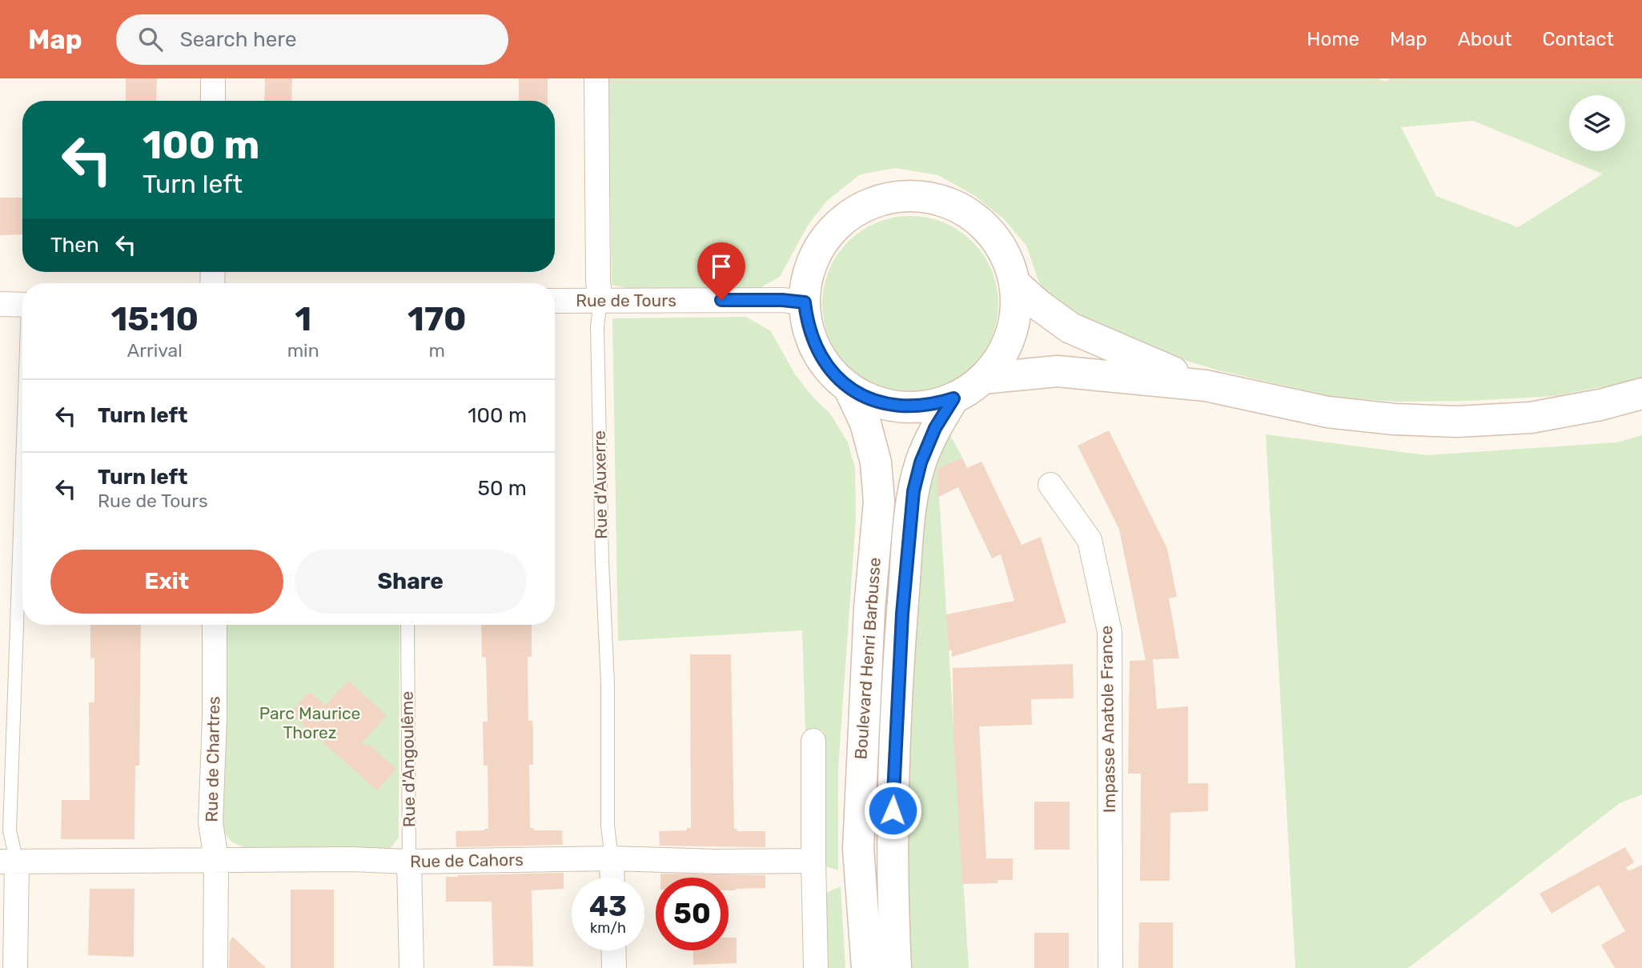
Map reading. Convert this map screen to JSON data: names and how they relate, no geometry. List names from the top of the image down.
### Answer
{
  "streets": {
    "main road": ["Boulevard Henri Barbusse"],
    "street": [
      "Rue de Tours",
      "Rue d'Auxerre",
      "Impasse Anatole France",
      "Rue de Chartres",
      "Rue d'Angoulême",
      "Rue de Cahors"
    ]
  },
  "crossings": [
    ["Rue de Tours", "Rue d'Auxerre"],
    ["Rue d'Auxerre", "Rue de Cahors"],
    ["Rue de Chartres", "Rue de Cahors"],
    ["Rue d'Angoulême", "Rue de Cahors"]
  ],
  "parks": ["Parc Maurice Thorez"],
  "page": {
    "header": "Map",
    "search": "Search here",
    "nav": [
      "Home",
      "Map",
      "About",
      "Contact"
    ],
    "turn": ["100 m", "Turn left"],
    "then": "Then",
    "eta": [
      "15:10",
      "Arrival",
      "1",
      "min",
      "170",
      "m"
    ],
    "list": [
      {
        "name": "Turn left",
        "value": "100 m"
      },
      {
        "name": "Turn left",
        "note": "Rue de Tours",
        "value": "50 m"
      }
    ],
    "buttons": ["Exit", "Share"],
    "speed": "43 km/h",
    "limit": "50"
  }
}
